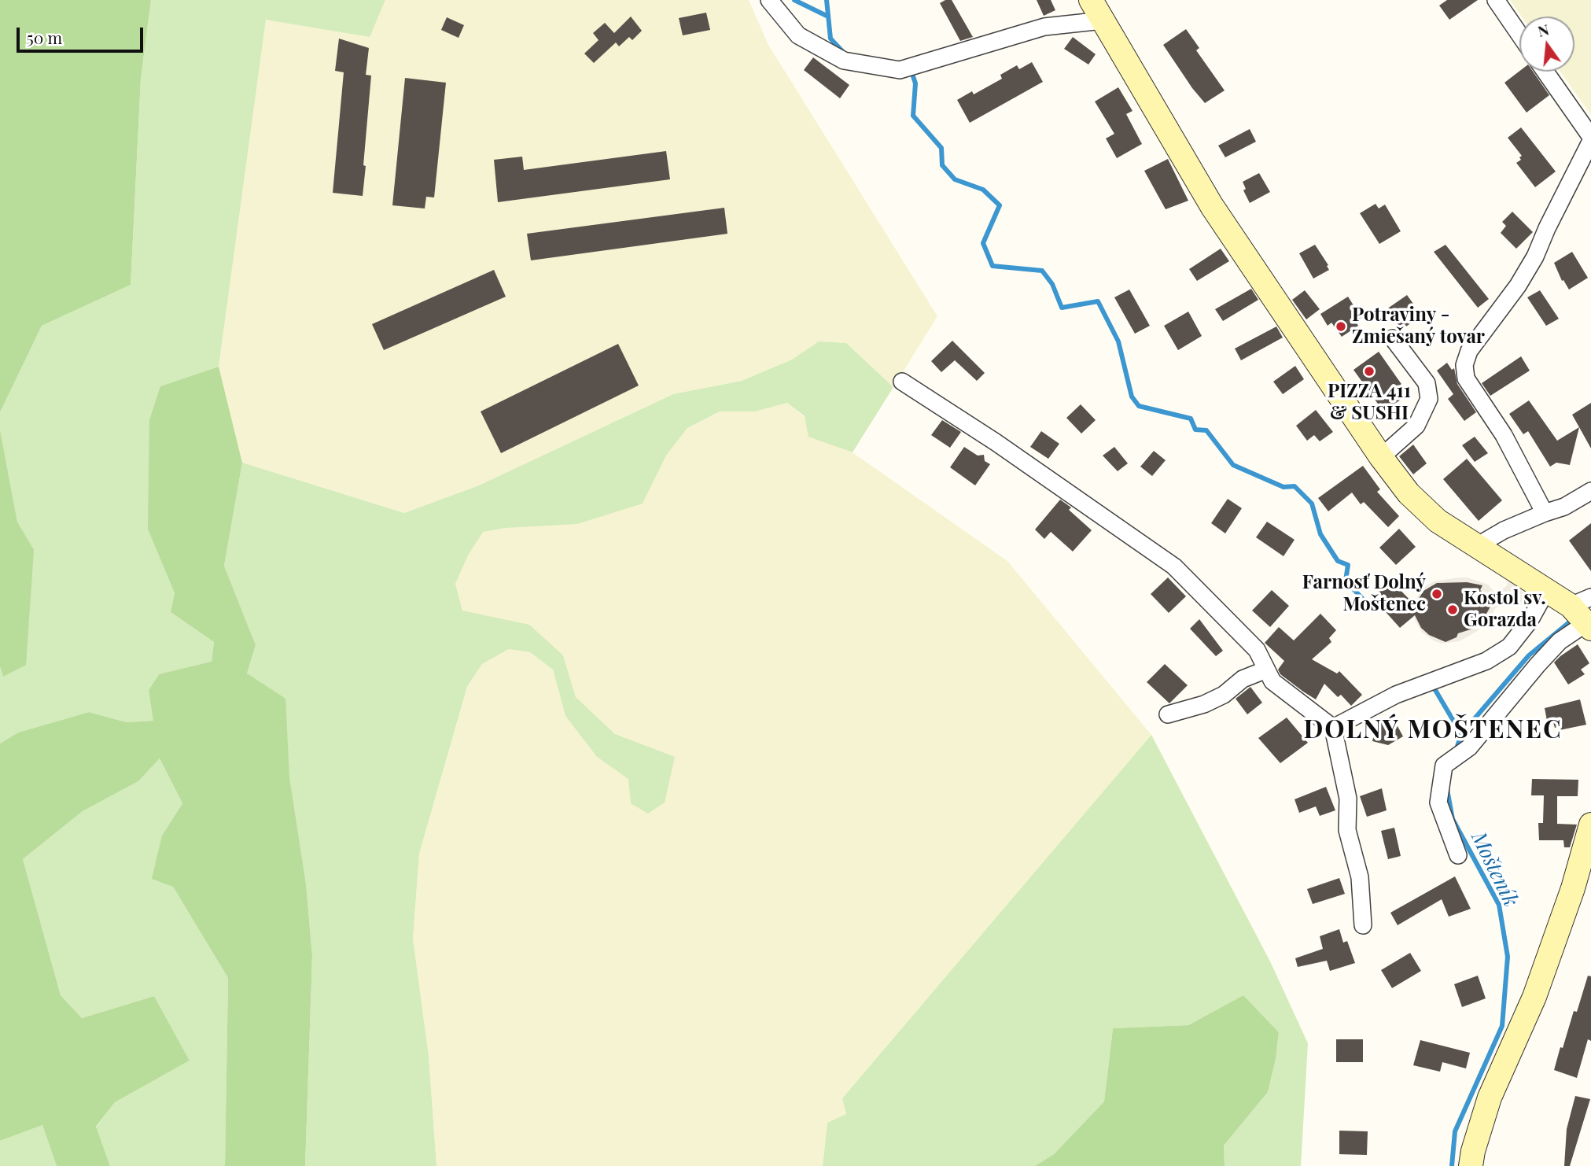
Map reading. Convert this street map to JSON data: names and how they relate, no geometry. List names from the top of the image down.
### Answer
{
  "districts": ["DOLNÝ MOŠTENEC"],
  "water": ["Mošteník"],
  "places": [
    "Potraviny - Zmiešaný tovar",
    "PIZZA 411 & SUSHI",
    "Farnosť Dolný Moštenec",
    "Kostol sv. Gorazda"
  ],
  "scale_bar": "50 m",
  "north": "top"
}
